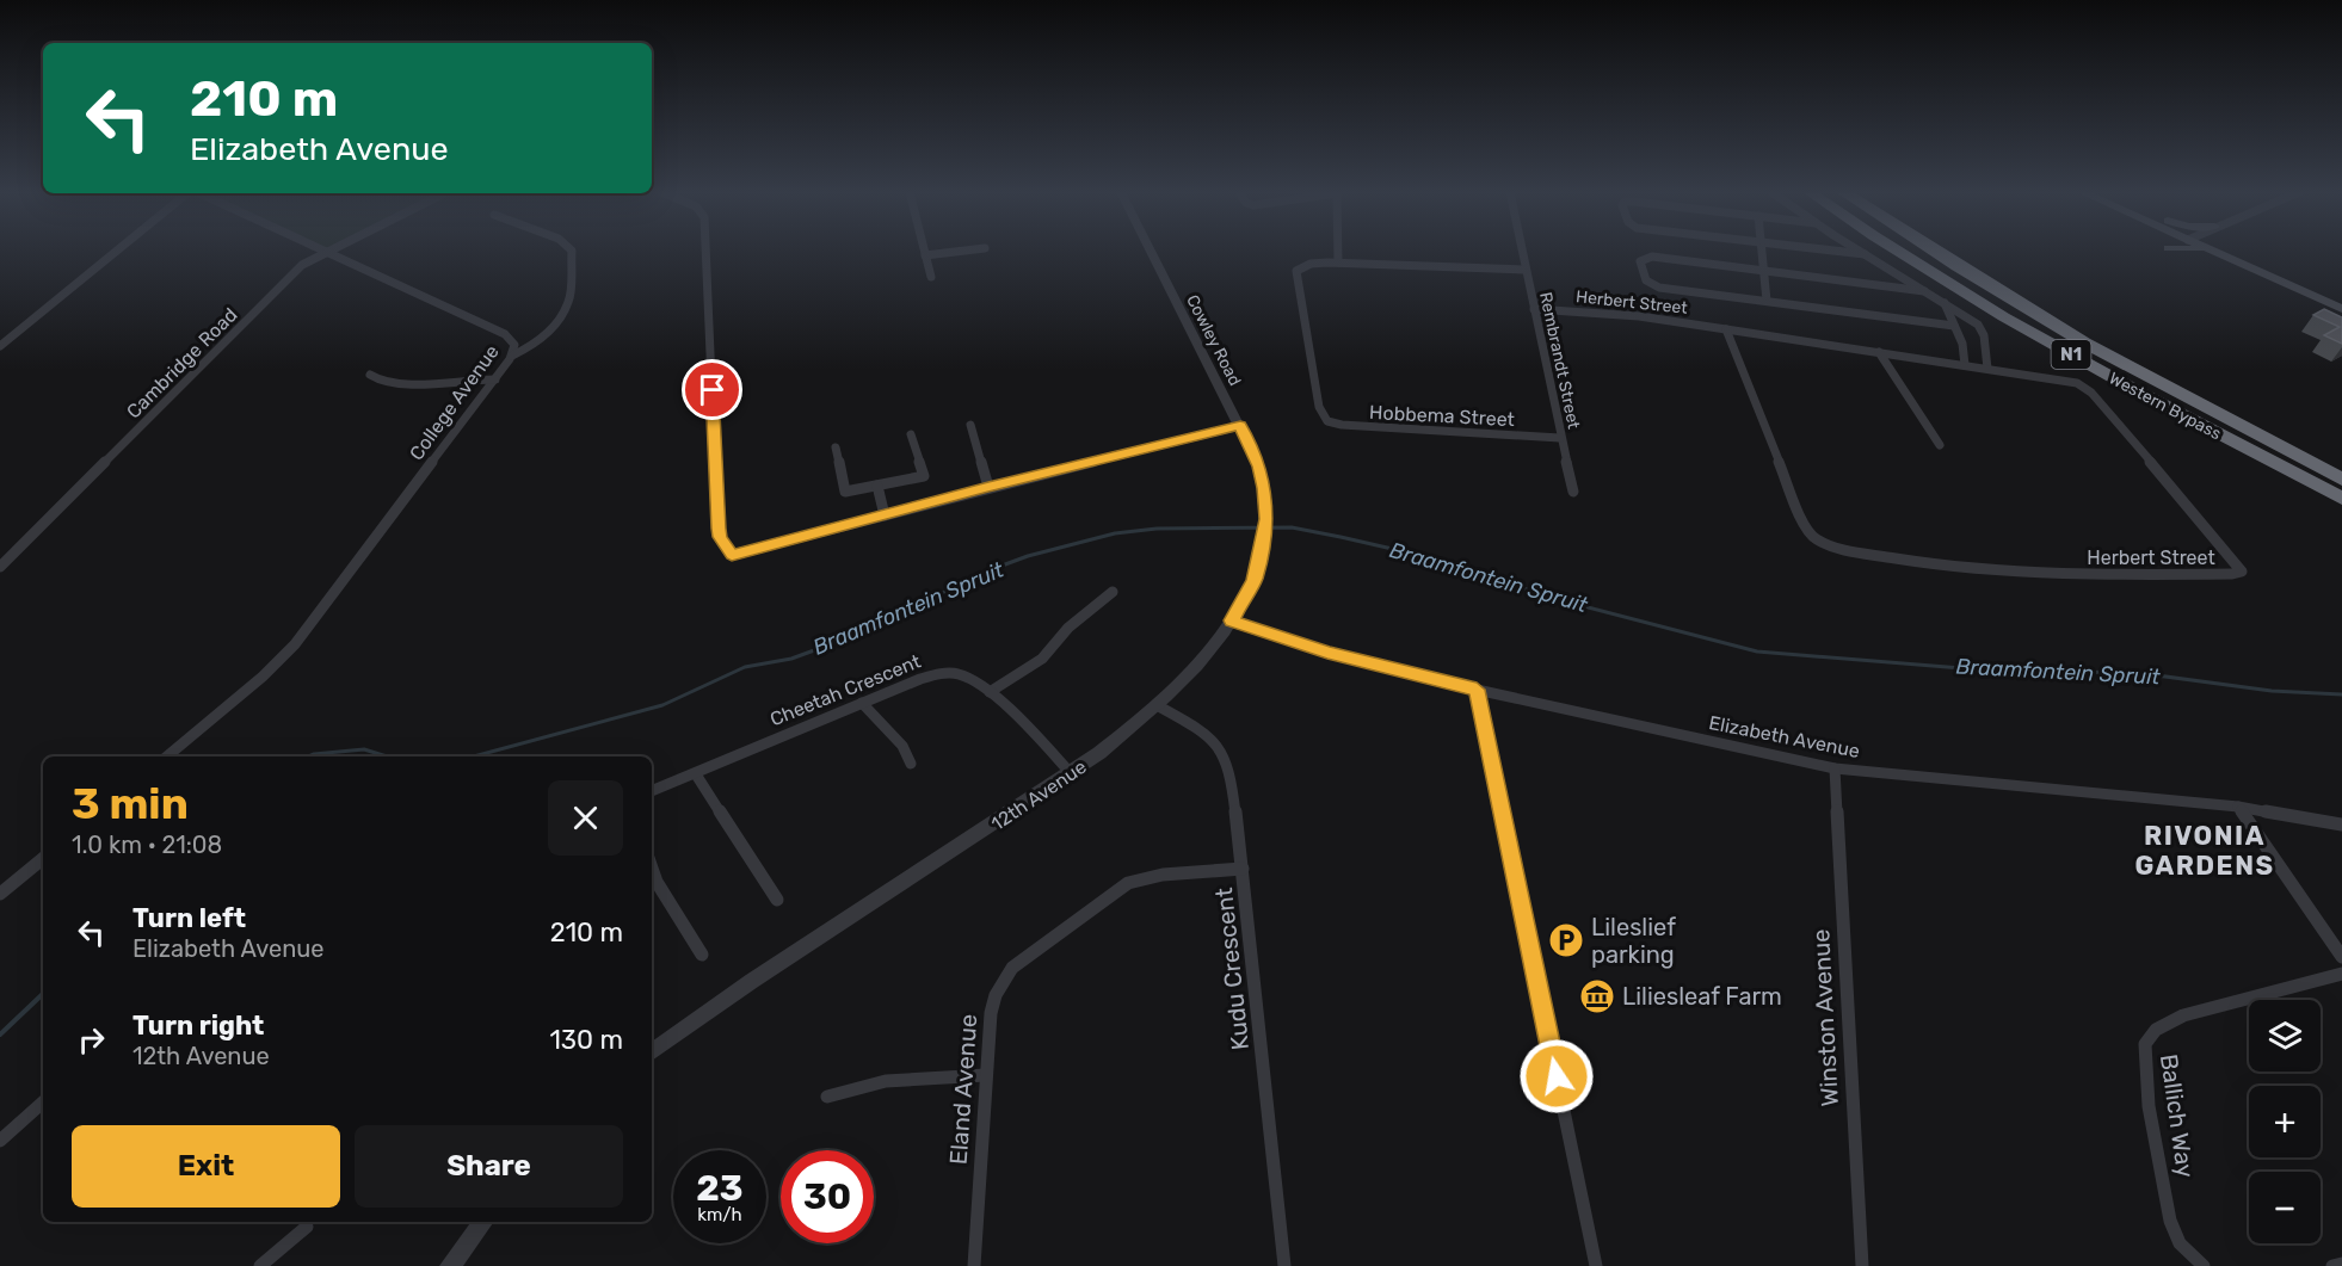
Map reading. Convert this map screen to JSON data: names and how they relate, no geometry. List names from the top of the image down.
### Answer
{
  "streets": {
    "highway": ["N1", "Western Bypass"],
    "street": [
      "Herbert Street",
      "Cowley Road",
      "Rembrandt Street",
      "Cambridge Road",
      "College Avenue",
      "Hobbema Street",
      "Cheetah Crescent",
      "Elizabeth Avenue",
      "12th Avenue",
      "Kudu Crescent",
      "Winston Avenue",
      "Eland Avenue",
      "Ballich Way"
    ]
  },
  "crossings": [
    ["Herbert Street", "Rembrandt Street"],
    ["Cowley Road", "12th Avenue"],
    ["Rembrandt Street", "Hobbema Street"],
    ["Cambridge Road", "College Avenue"],
    ["Cheetah Crescent", "12th Avenue"],
    ["Elizabeth Avenue", "12th Avenue"],
    ["Elizabeth Avenue", "Winston Avenue"],
    ["12th Avenue", "Kudu Crescent"],
    ["Kudu Crescent", "Eland Avenue"]
  ],
  "districts": ["RIVONIA GARDENS"],
  "water": ["Braamfontein Spruit"],
  "places": {
    "parking": ["Lileslief parking"],
    "museum": ["Liliesleaf Farm"]
  },
  "page": {
    "turn": ["210 m", "Elizabeth Avenue"],
    "heading": ["3 min", "1.0 km · 21:08"],
    "list": [
      {
        "name": "Turn left",
        "note": "Elizabeth Avenue",
        "value": "210 m"
      },
      {
        "name": "Turn right",
        "note": "12th Avenue",
        "value": "130 m"
      }
    ],
    "map_buttons": ["+", "−"],
    "buttons": ["Exit", "Share"],
    "speed": "23 km/h",
    "limit": "30"
  }
}
